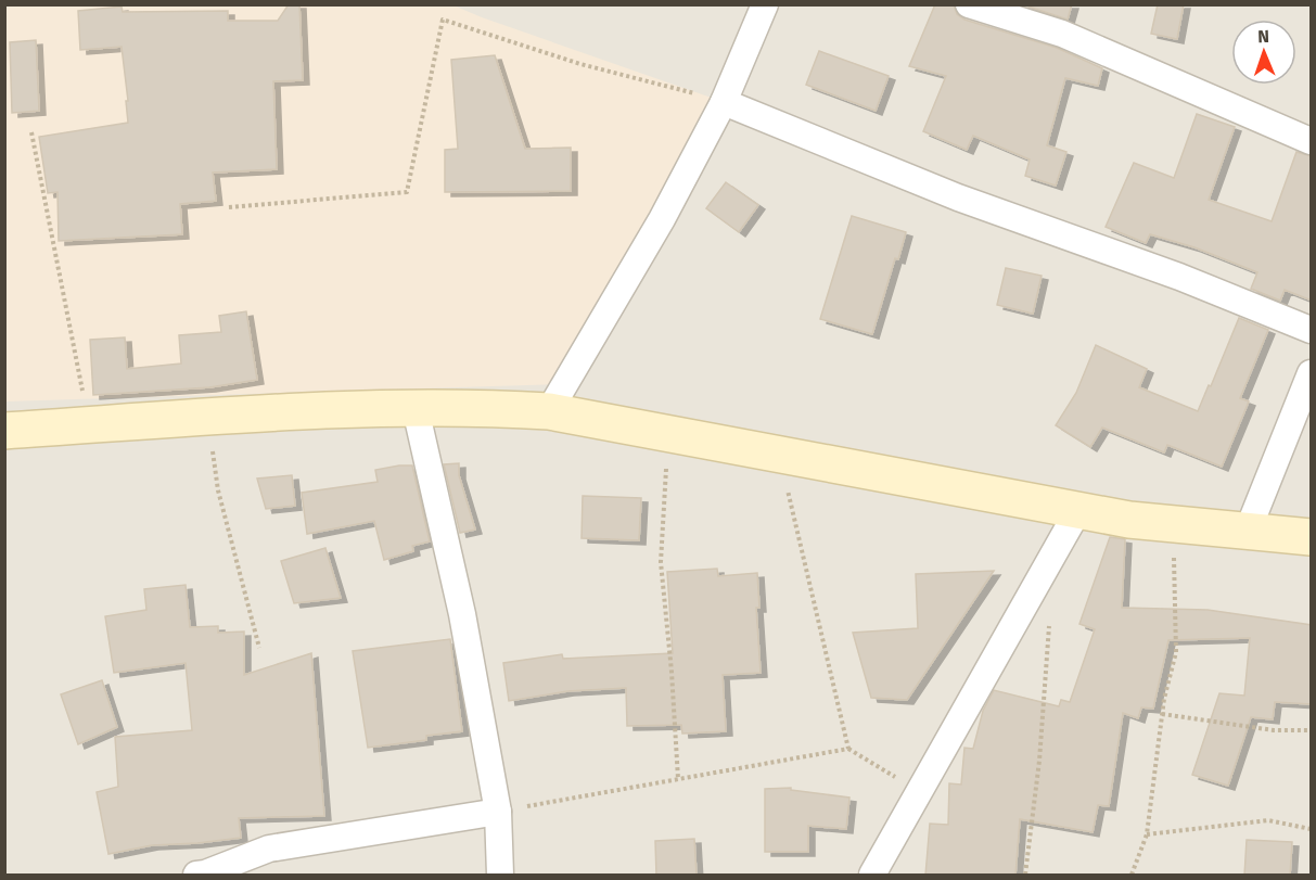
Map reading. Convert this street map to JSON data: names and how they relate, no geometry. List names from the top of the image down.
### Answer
{
  "north": "top"
}
